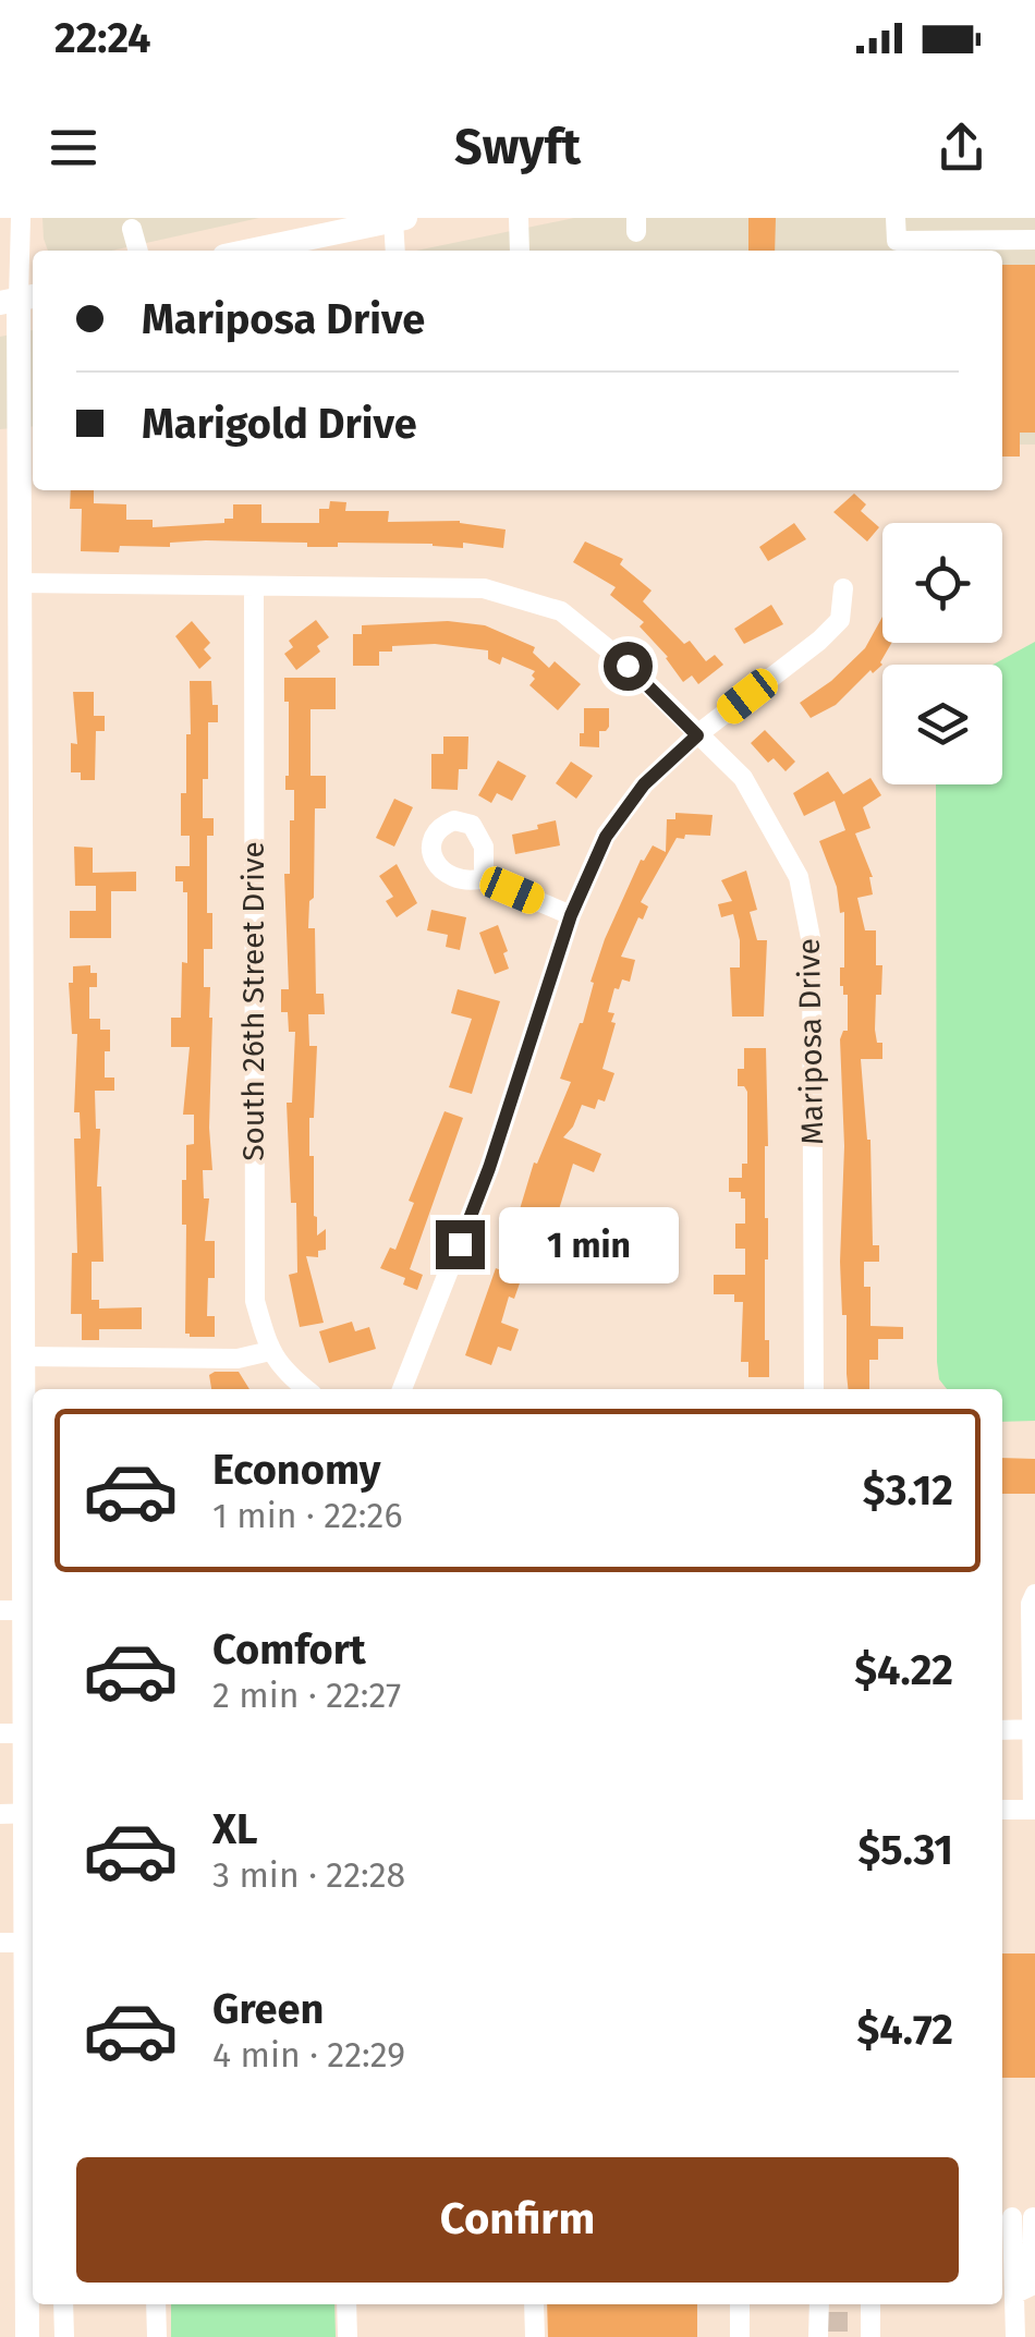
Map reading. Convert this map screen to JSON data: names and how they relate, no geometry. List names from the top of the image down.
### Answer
{
  "streets": {
    "street": ["South 26th Street Drive", "Mariposa Drive"]
  },
  "crossings": [
    ["South 26th Street Drive", "Mariposa Drive"]
  ],
  "page": {
    "status": "22:24",
    "header": "Swyft",
    "banner": ["Mariposa Drive", "Marigold Drive"],
    "bubble": "1 min",
    "list": [
      {
        "name": "Economy",
        "note": "1 min · 22:26",
        "value": "$3.12"
      },
      {
        "name": "Comfort",
        "note": "2 min · 22:27",
        "value": "$4.22"
      },
      {
        "name": "XL",
        "note": "3 min · 22:28",
        "value": "$5.31"
      },
      {
        "name": "Green",
        "note": "4 min · 22:29",
        "value": "$4.72"
      }
    ],
    "buttons": "Confirm"
  }
}
